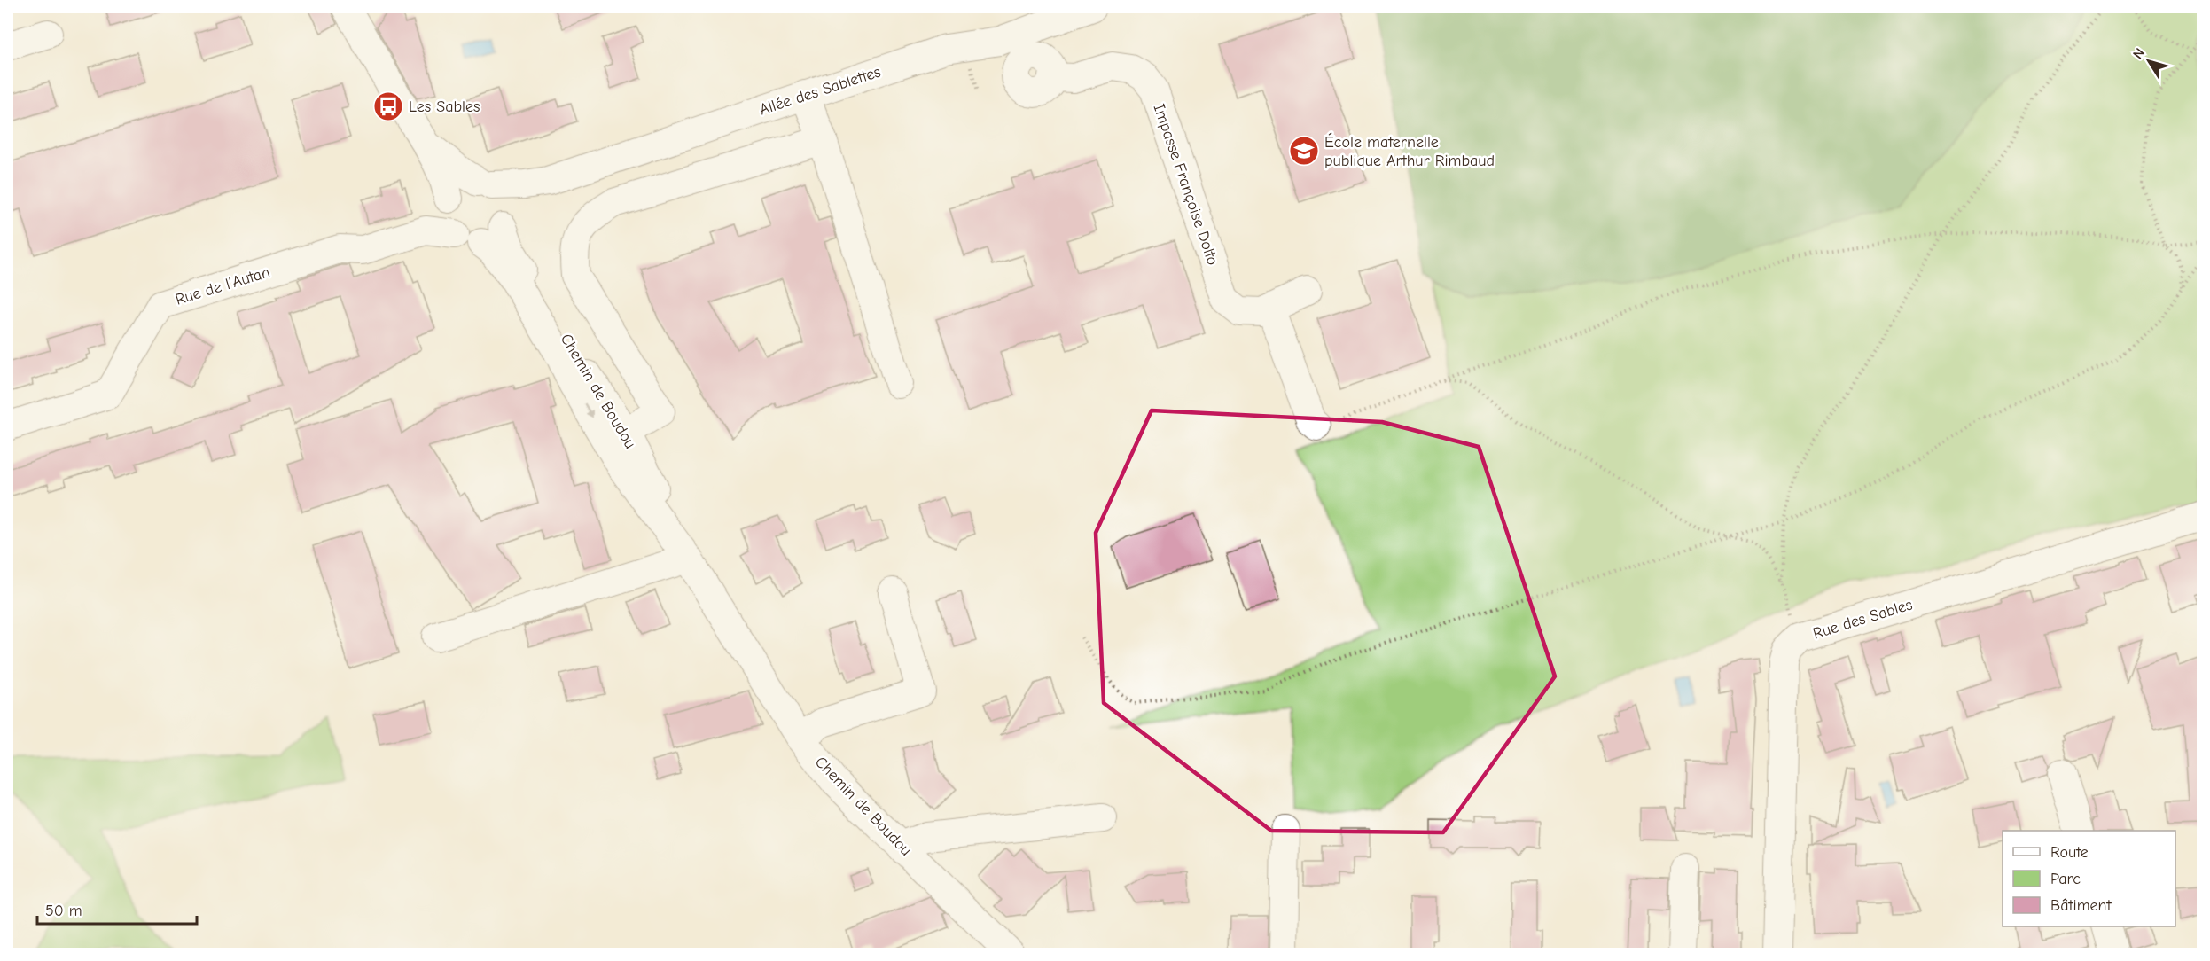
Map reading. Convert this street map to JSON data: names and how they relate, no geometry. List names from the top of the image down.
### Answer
{
  "streets": {
    "street": [
      "Allée des Sablettes",
      "Impasse Françoise Dolto",
      "Rue de l'Autan",
      "Chemin de Boudou",
      "Rue des Sables"
    ]
  },
  "crossings": [
    ["Allée des Sablettes", "Rue de l'Autan"],
    ["Allée des Sablettes", "Chemin de Boudou"],
    ["Rue de l'Autan", "Chemin de Boudou"]
  ],
  "places": {
    "bus stop": ["Les Sables"],
    "school or university": ["École maternelle publique Arthur Rimbaud"]
  },
  "legend": ["Route", "Parc", "Bâtiment"],
  "scale_bar": "50 m",
  "north": "top left"
}
